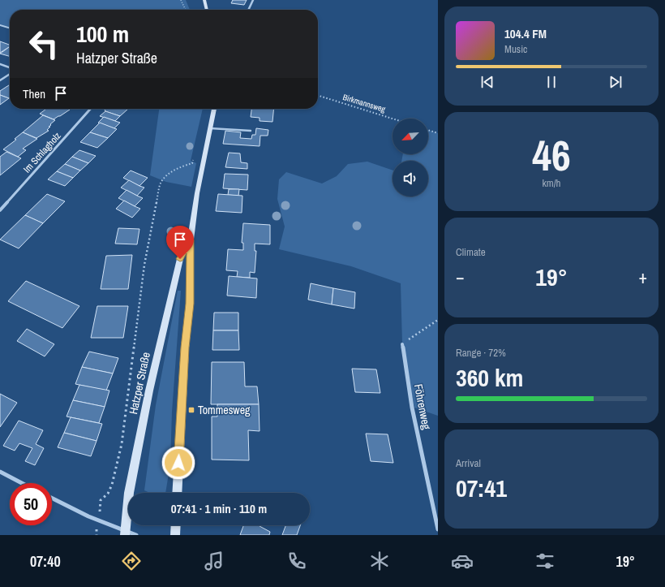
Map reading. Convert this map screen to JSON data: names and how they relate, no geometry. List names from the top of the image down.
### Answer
{
  "streets": {
    "main road": ["Hatzper Straße"],
    "street": ["Im Schlagholz", "Föhrenweg"],
    "path": ["Birkmannsweg"]
  },
  "places": {
    "transit": ["Tommesweg"]
  },
  "north": "bottom left",
  "page": {
    "turn": ["100 m", "Hatzper Straße"],
    "song": ["104.4 FM", "Music"],
    "then": "Then",
    "tile": [
      ["46", "km/h"],
      "Climate",
      ["Range · 72%", "360 km"],
      ["Arrival", "07:41"]
    ],
    "heat": ["−", "19°", "+"],
    "limit": "50",
    "trip": "07:41 · 1 min · 110 m",
    "tabs": ["07:40", "19°"]
  }
}
